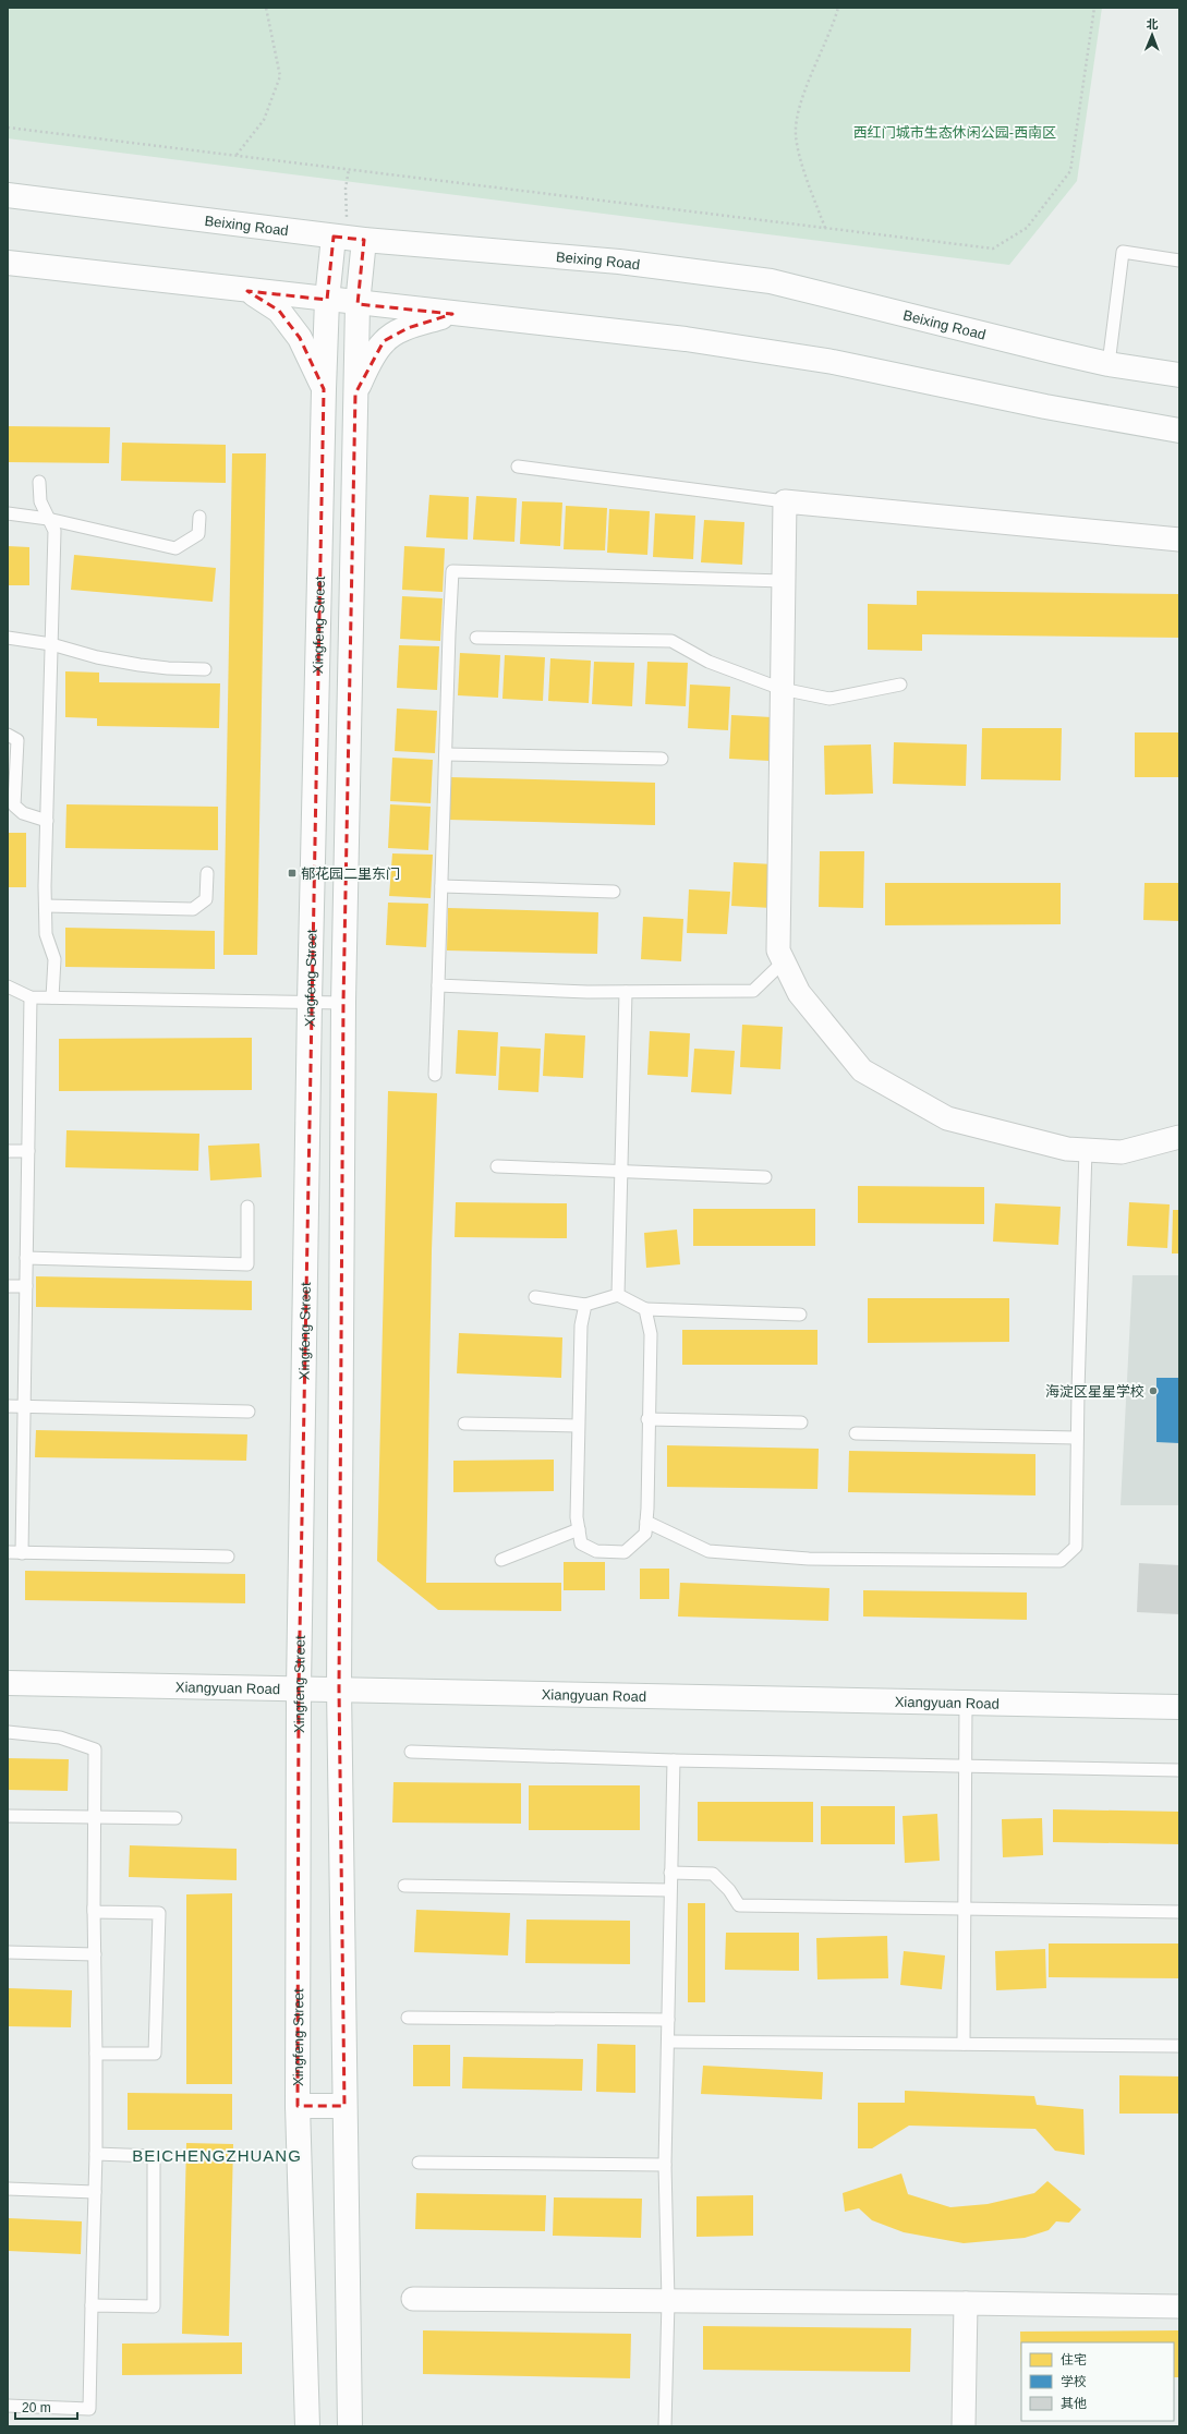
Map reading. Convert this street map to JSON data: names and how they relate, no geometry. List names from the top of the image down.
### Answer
{
  "streets": {
    "main road": ["Beixing Road", "Xingfeng Street", "Xiangyuan Road"]
  },
  "crossings": [
    ["Beixing Road", "Xingfeng Street"],
    ["Xingfeng Street", "Xiangyuan Road"]
  ],
  "districts": ["BEICHENGZHUANG"],
  "parks": ["西红门城市生态休闲公园-西南区"],
  "places": {
    "transit": ["郁花园二里东门"],
    "other": ["海淀区星星学校"]
  },
  "legend": ["住宅", "学校", "其他"],
  "scale_bar": "20 m",
  "north": "top"
}
